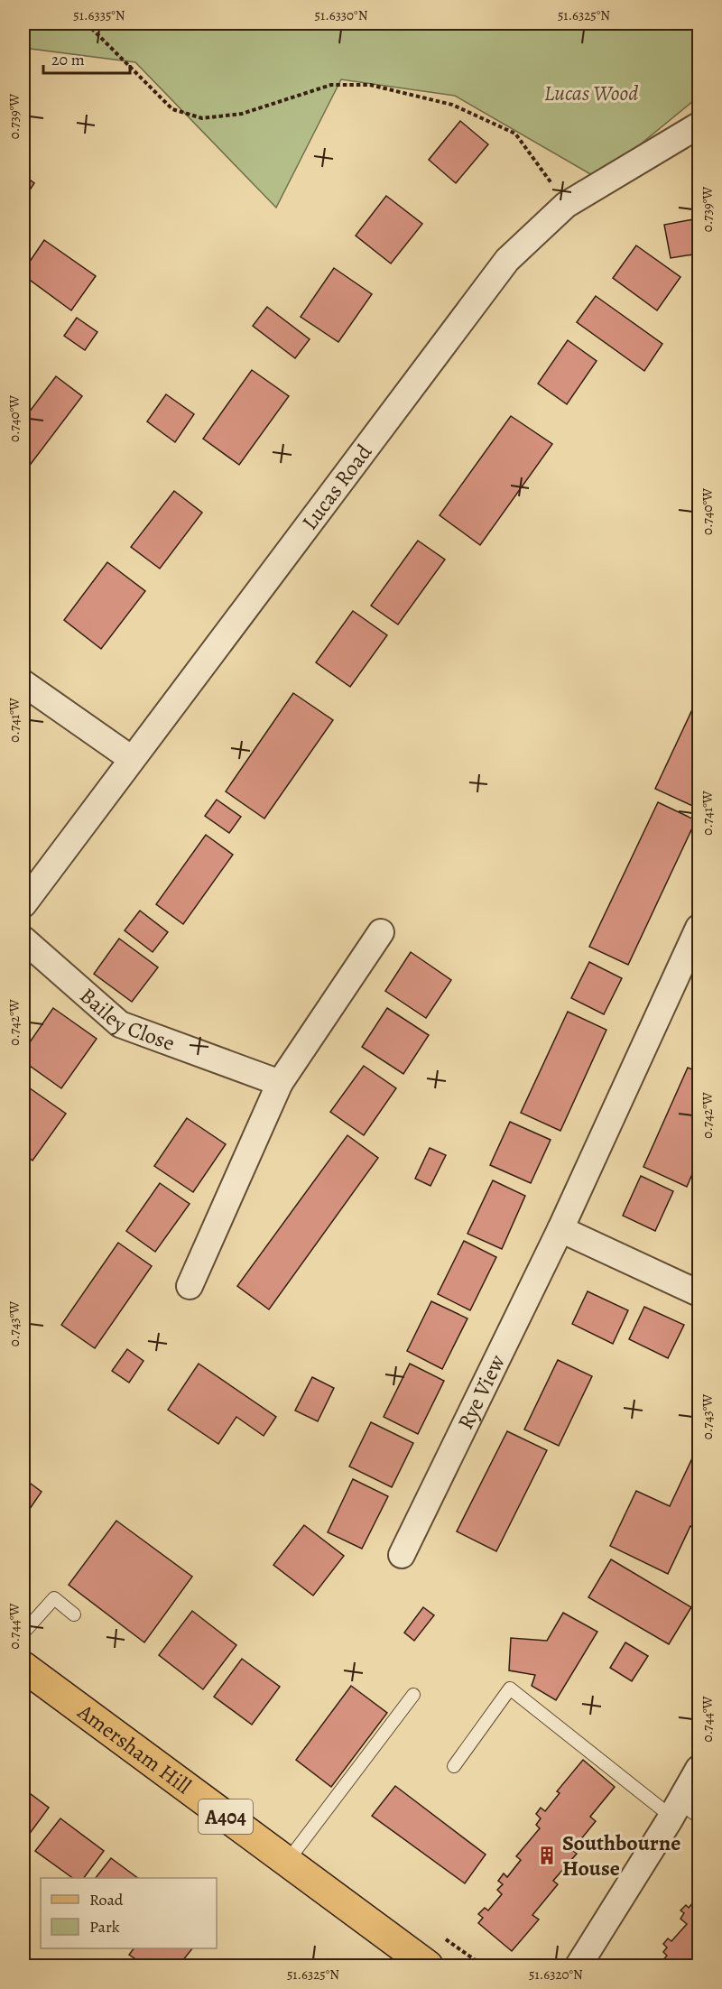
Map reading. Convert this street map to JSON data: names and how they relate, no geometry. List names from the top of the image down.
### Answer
{
  "streets": {
    "main road": ["Amersham Hill", "A404"],
    "street": ["Lucas Road", "Bailey Close", "Rye View"]
  },
  "parks": ["Lucas Wood"],
  "places": {
    "building": ["Southbourne House"]
  },
  "legend": ["Road", "Park"],
  "scale_bar": "20 m",
  "coordinates": [
    "51.6335°N",
    "51.6330°N",
    "51.6325°N",
    "0.739°W",
    "0.740°W",
    "0.741°W",
    "0.742°W",
    "0.743°W",
    "0.744°W",
    "51.6320°N"
  ]
}
